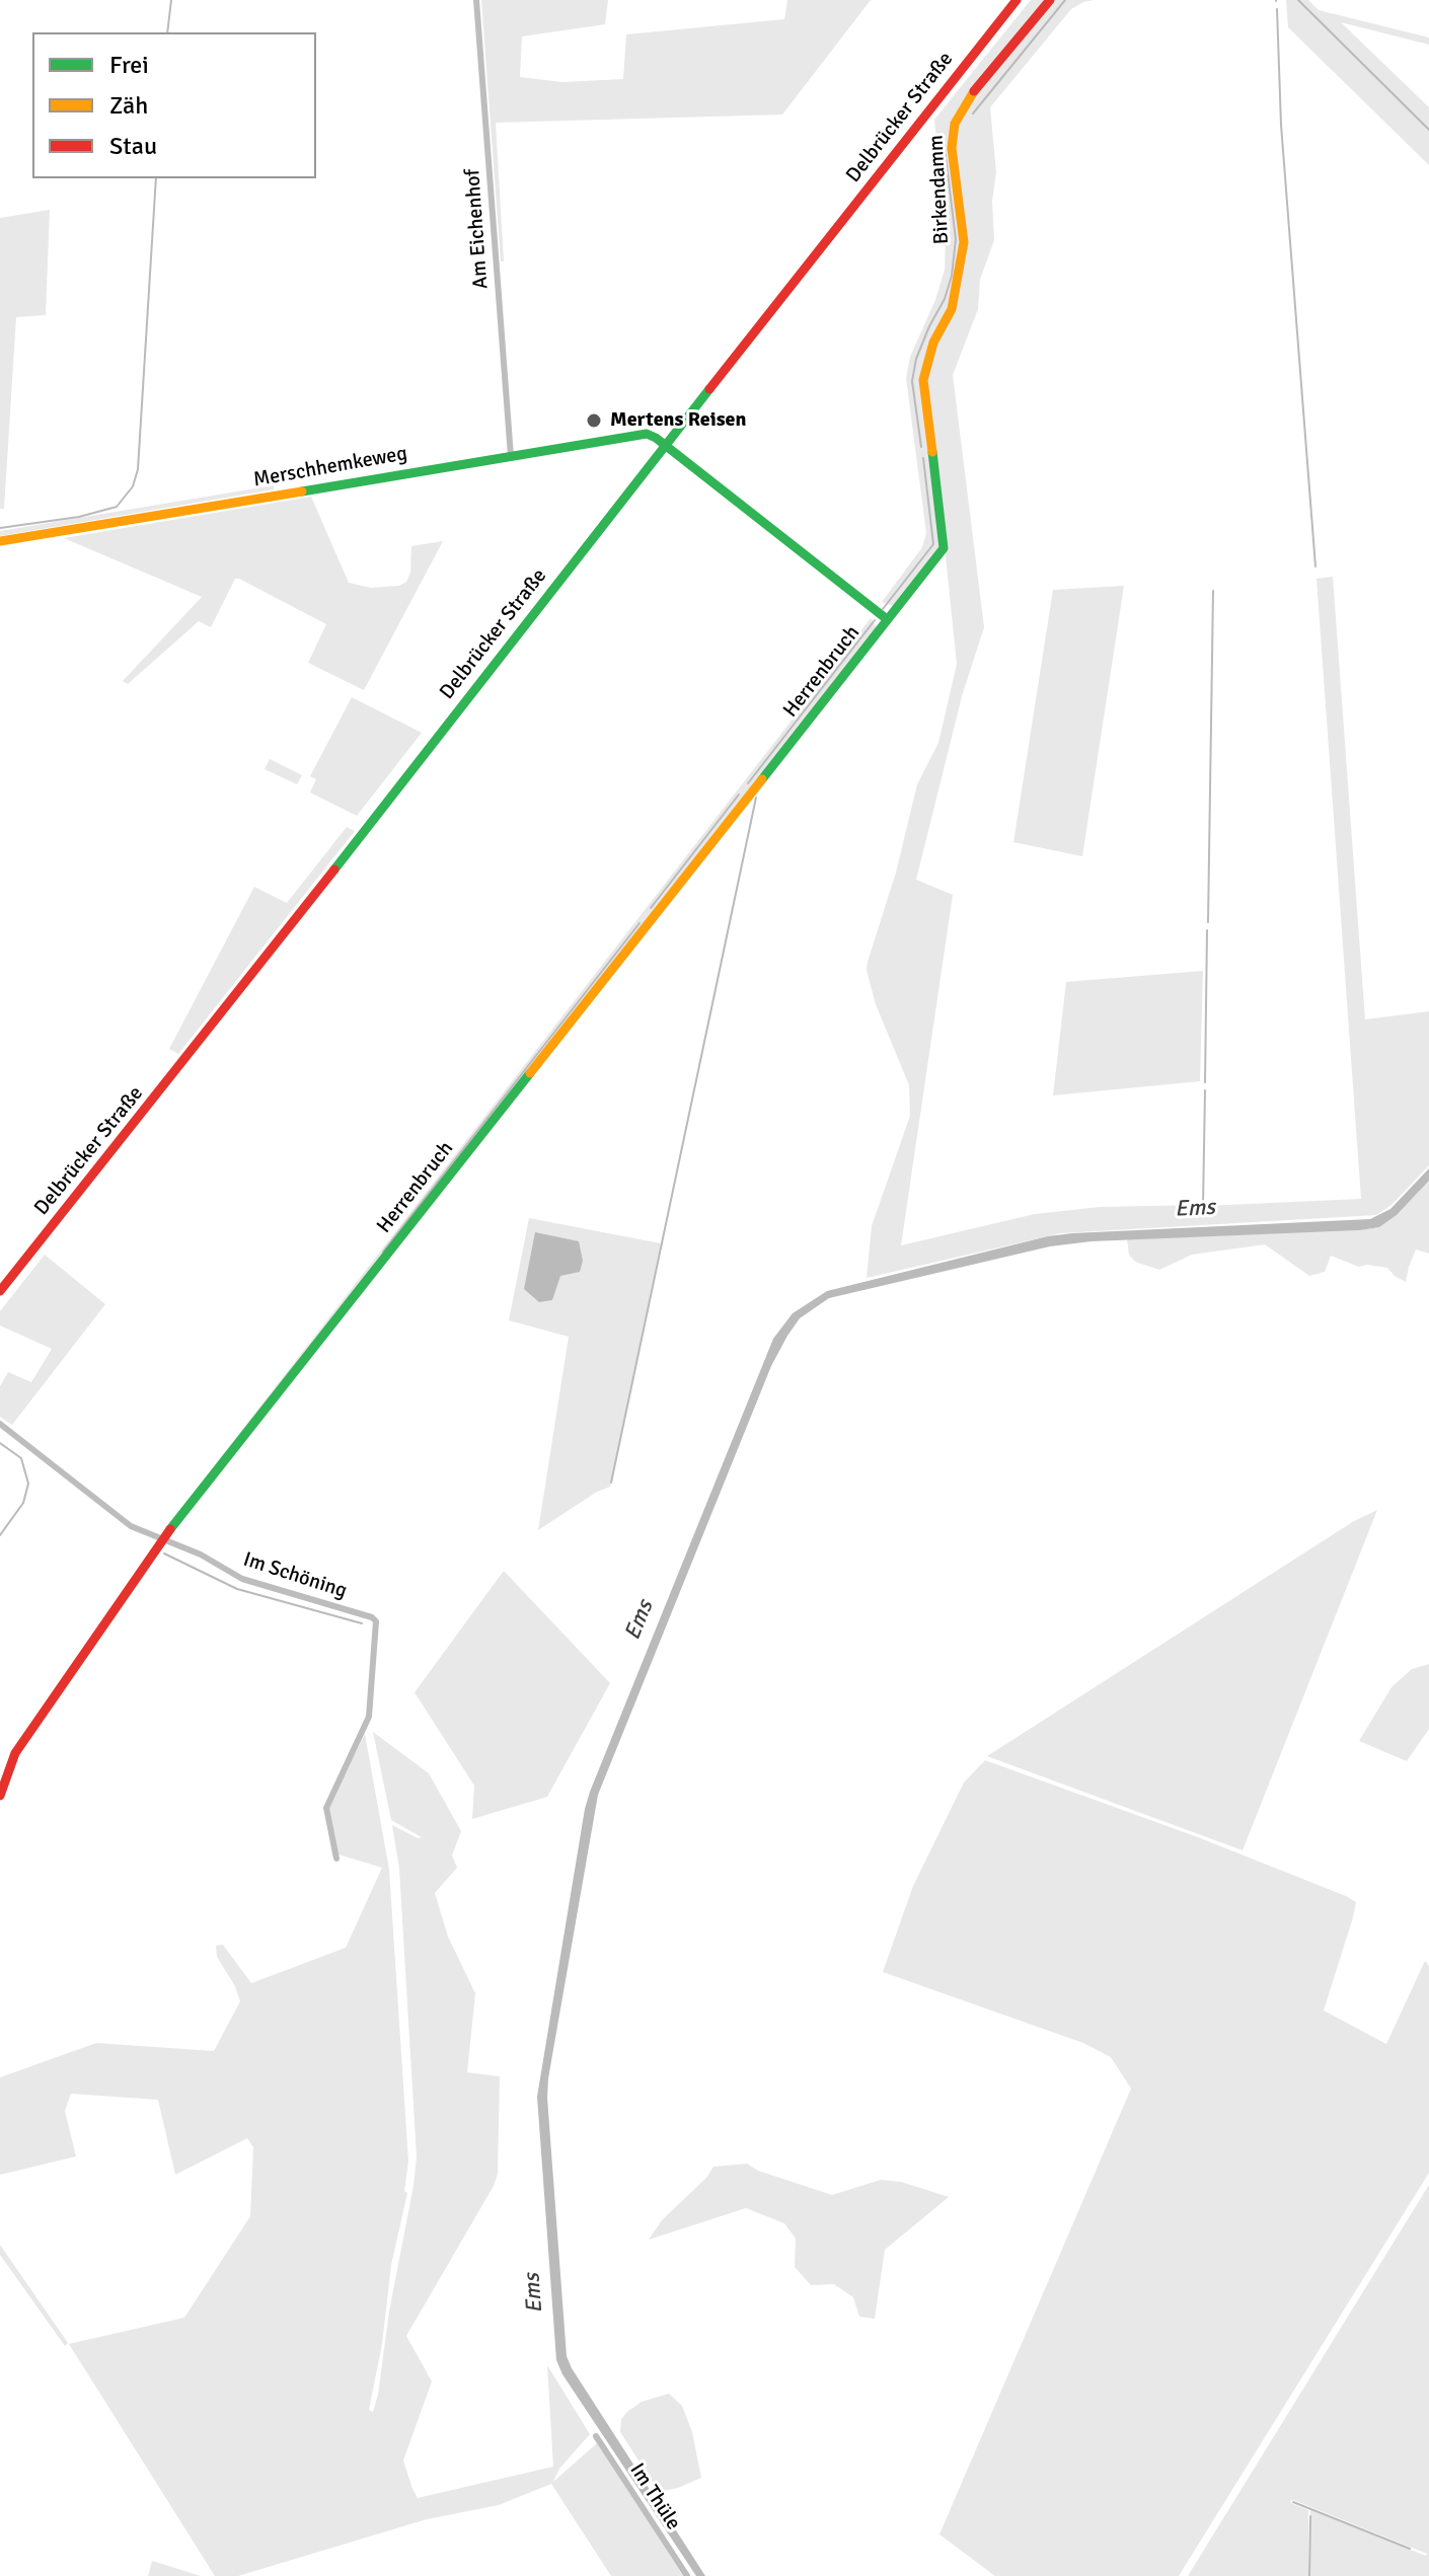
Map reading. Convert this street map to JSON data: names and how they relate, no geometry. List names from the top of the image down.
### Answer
{
  "streets": {
    "street": [
      "Delbrücker Straße",
      "Birkendamm",
      "Am Eichenhof",
      "Merschhemkeweg",
      "Herrenbruch",
      "Im Schöning",
      "Im Thüle"
    ]
  },
  "crossings": [
    ["Delbrücker Straße", "Merschhemkeweg"],
    ["Delbrücker Straße", "Herrenbruch"],
    ["Birkendamm", "Herrenbruch"],
    ["Am Eichenhof", "Merschhemkeweg"],
    ["Merschhemkeweg", "Herrenbruch"],
    ["Herrenbruch", "Im Schöning"]
  ],
  "water": ["Ems"],
  "places": ["Mertens Reisen"],
  "legend": ["Frei", "Zäh", "Stau"]
}
